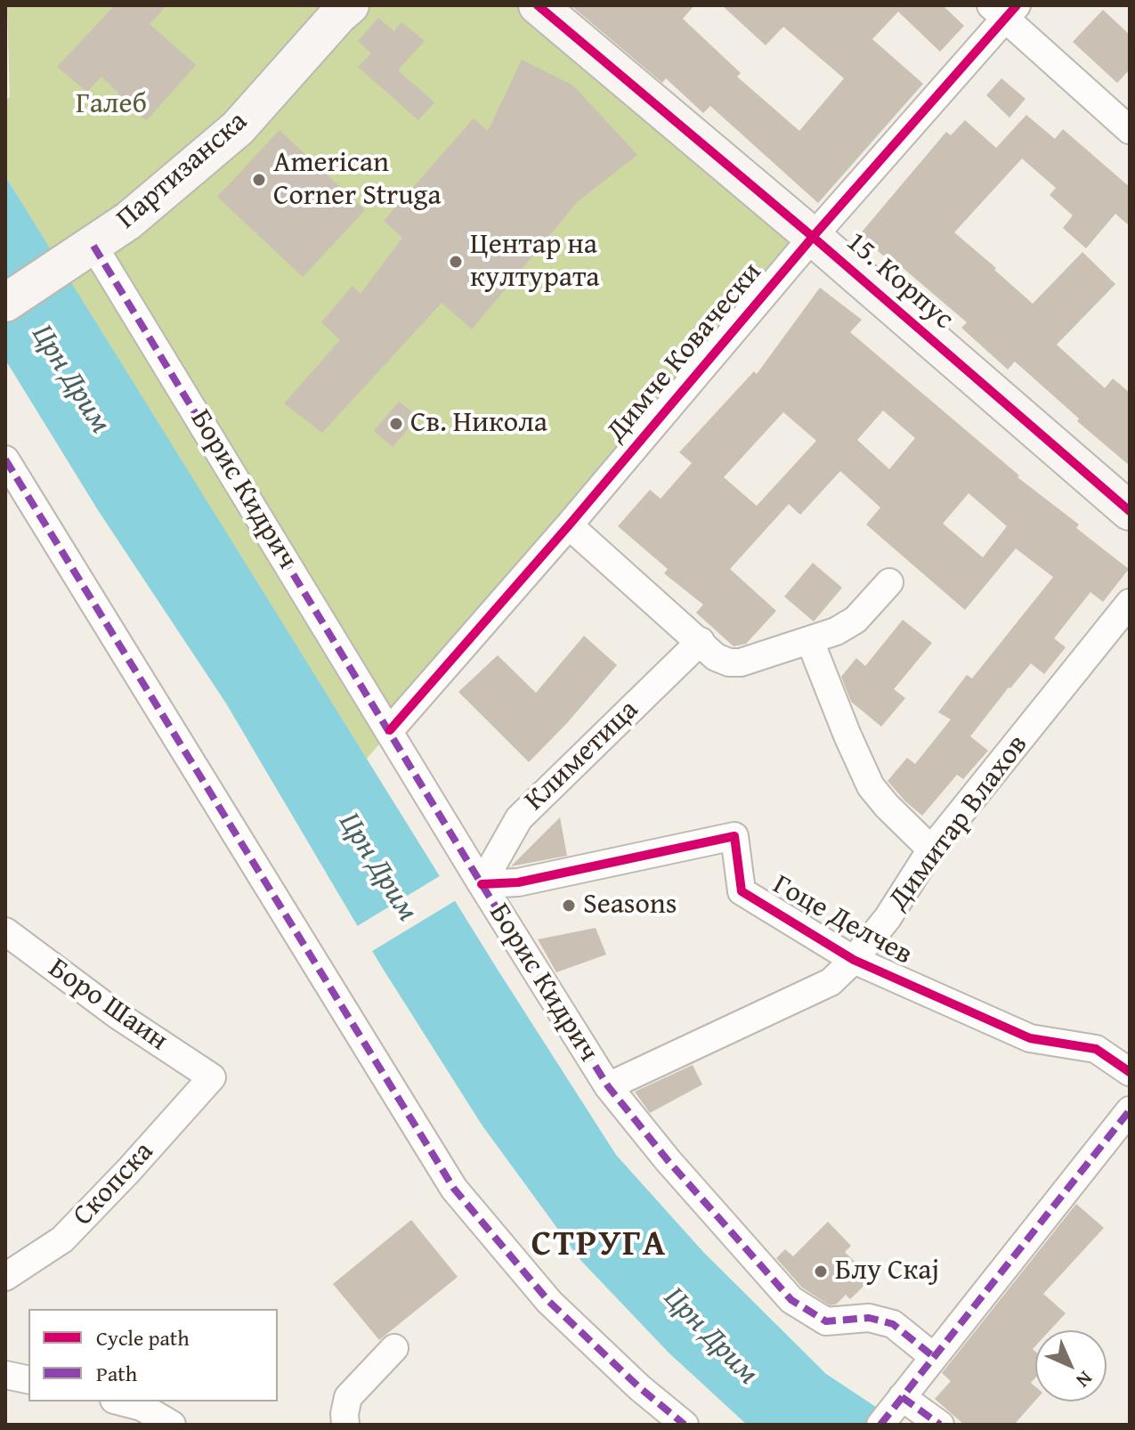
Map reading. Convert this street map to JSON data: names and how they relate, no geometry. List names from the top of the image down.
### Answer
{
  "streets": {
    "street": [
      "Партизанска",
      "15. Корпус",
      "Димче Ковачески",
      "Борис Кидрич",
      "Климетица",
      "Димитар Влахов",
      "Гоце Делчев",
      "Боро Шаин",
      "Скопска"
    ]
  },
  "crossings": [
    ["Партизанска", "Борис Кидрич"],
    ["15. Корпус", "Димче Ковачески"],
    ["Димче Ковачески", "Борис Кидрич"],
    ["Борис Кидрич", "Климетица"],
    ["Борис Кидрич", "Димитар Влахов"],
    ["Борис Кидрич", "Гоце Делчев"],
    ["Климетица", "Гоце Делчев"],
    ["Димитар Влахов", "Гоце Делчев"],
    ["Боро Шаин", "Скопска"]
  ],
  "districts": ["СТРУГА"],
  "water": ["Црн Дрим"],
  "parks": ["Галеб"],
  "places": [
    "American Corner Struga",
    "Центар на културата",
    "Св. Никола",
    "Seasons",
    "Блу Скај"
  ],
  "legend": ["Cycle path", "Path"],
  "north": "bottom right"
}
